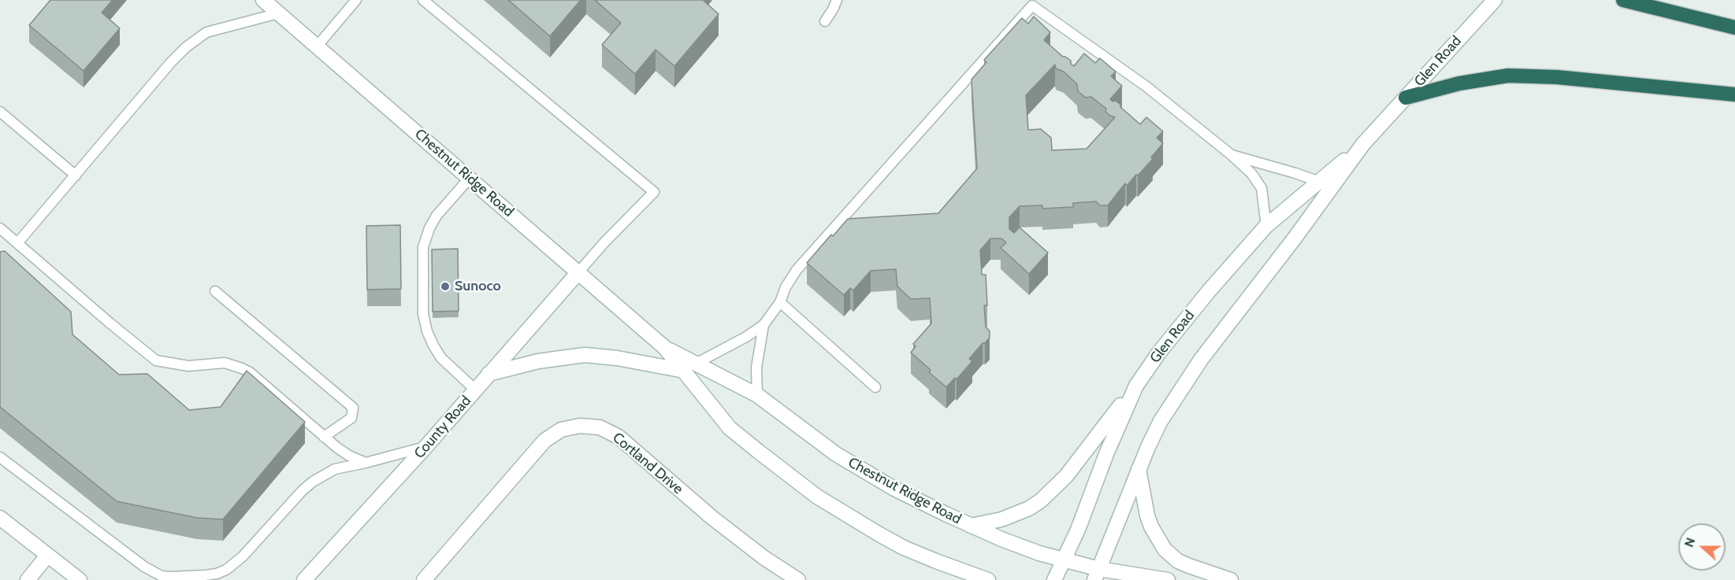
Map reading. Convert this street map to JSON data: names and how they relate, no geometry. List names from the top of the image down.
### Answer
{
  "streets": {
    "main road": [
      "Glen Road",
      "Chestnut Ridge Road",
      "County Road",
      "Cortland Drive"
    ]
  },
  "crossings": [
    ["Glen Road", "Chestnut Ridge Road"],
    ["Chestnut Ridge Road", "County Road"]
  ],
  "places": ["Sunoco"],
  "north": "left"
}
